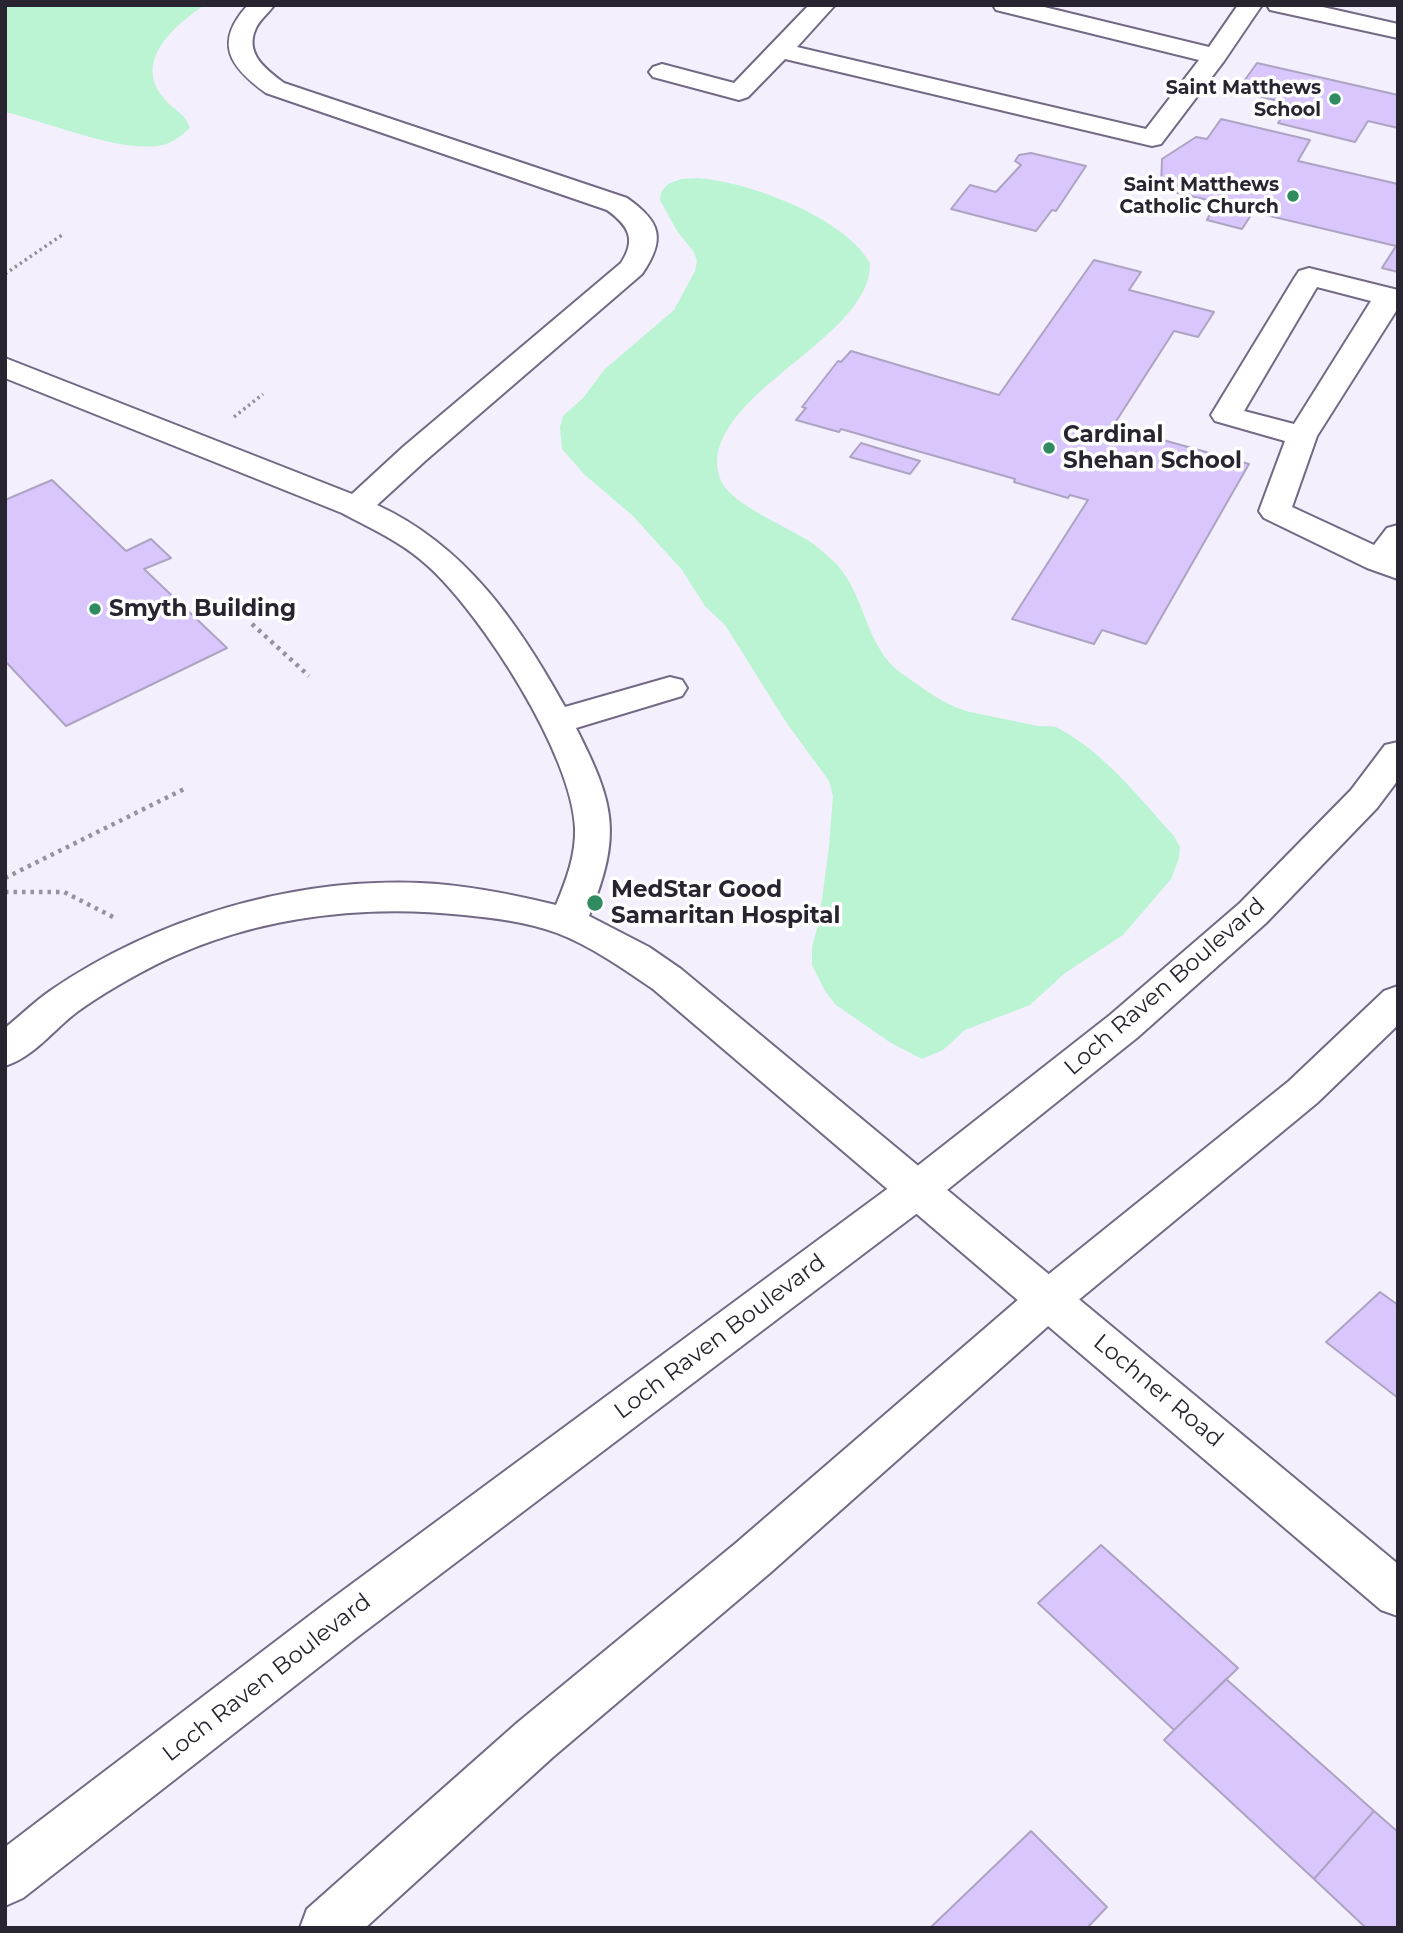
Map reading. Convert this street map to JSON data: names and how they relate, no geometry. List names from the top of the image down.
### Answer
{
  "streets": {
    "main road": ["Loch Raven Boulevard", "Lochner Road"]
  },
  "crossings": [
    ["Loch Raven Boulevard", "Lochner Road"]
  ],
  "places": [
    "Saint Matthews School",
    "Saint Matthews Catholic Church",
    "Cardinal Shehan School",
    "Smyth Building",
    "MedStar Good Samaritan Hospital"
  ]
}
